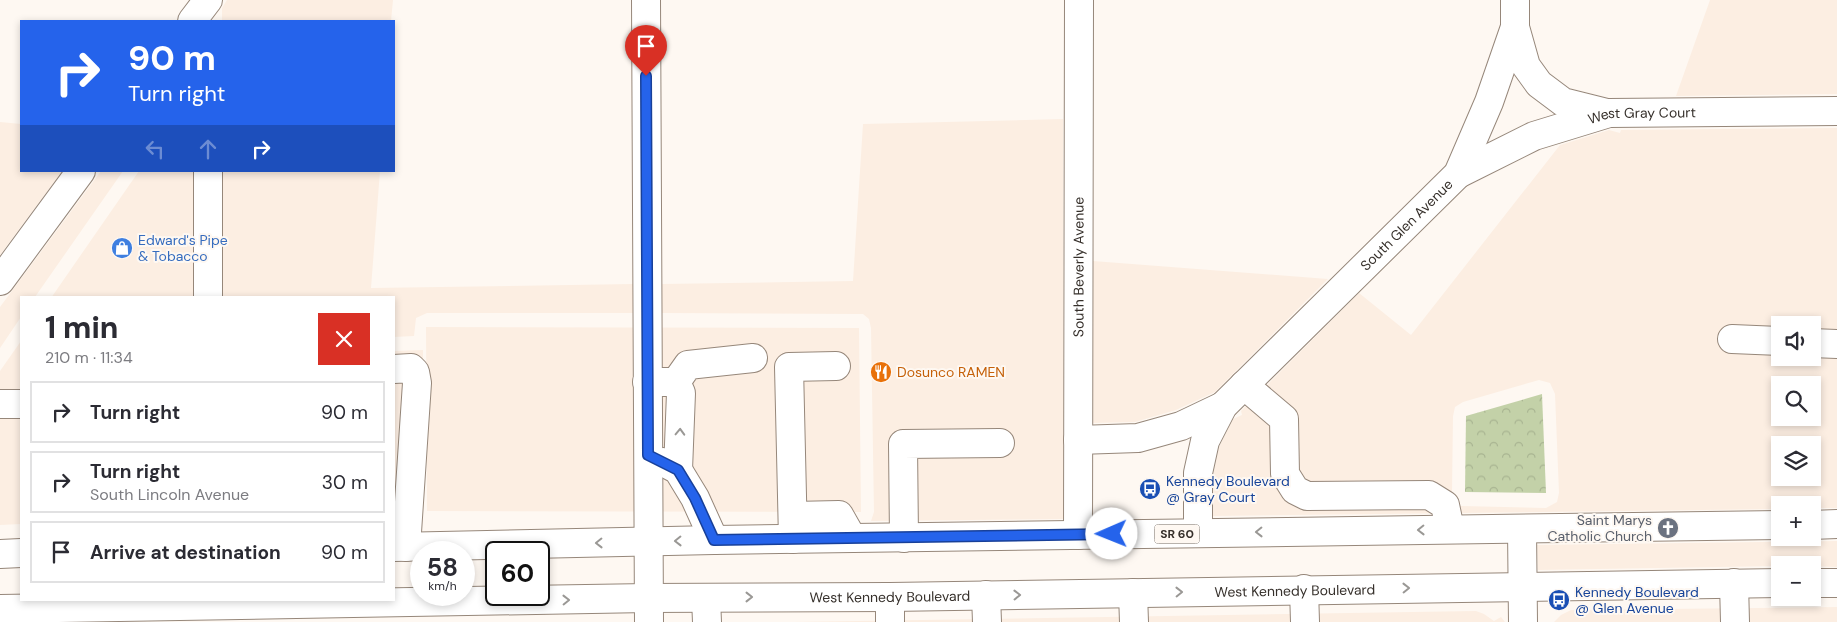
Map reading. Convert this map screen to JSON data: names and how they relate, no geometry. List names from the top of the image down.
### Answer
{
  "streets": {
    "main road": [
      "West Gray Court",
      "South Glen Avenue",
      "South Beverly Avenue",
      "SR 60",
      "West Kennedy Boulevard"
    ]
  },
  "crossings": [
    ["West Gray Court", "South Glen Avenue"],
    ["South Glen Avenue", "South Beverly Avenue"],
    ["South Glen Avenue", "SR 60"],
    ["South Beverly Avenue", "SR 60"]
  ],
  "places": {
    "shop": ["Edward's Pipe & Tobacco"],
    "restaurant": ["Dosunco RAMEN"],
    "bus stop": ["Kennedy Boulevard @ Gray Court", "Kennedy Boulevard @ Glen Avenue"],
    "church": ["Saint Marys Catholic Church"]
  },
  "page": {
    "turn": ["90 m", "Turn right"],
    "heading": ["1 min", "210 m · 11:34"],
    "map_buttons": ["+", "−"],
    "list": [
      {
        "name": "Turn right",
        "value": "90 m"
      },
      {
        "name": "Turn right",
        "note": "South Lincoln Avenue",
        "value": "30 m"
      },
      {
        "name": "Arrive at destination",
        "value": "90 m"
      }
    ],
    "speed": "58 km/h",
    "limit": "60"
  }
}
